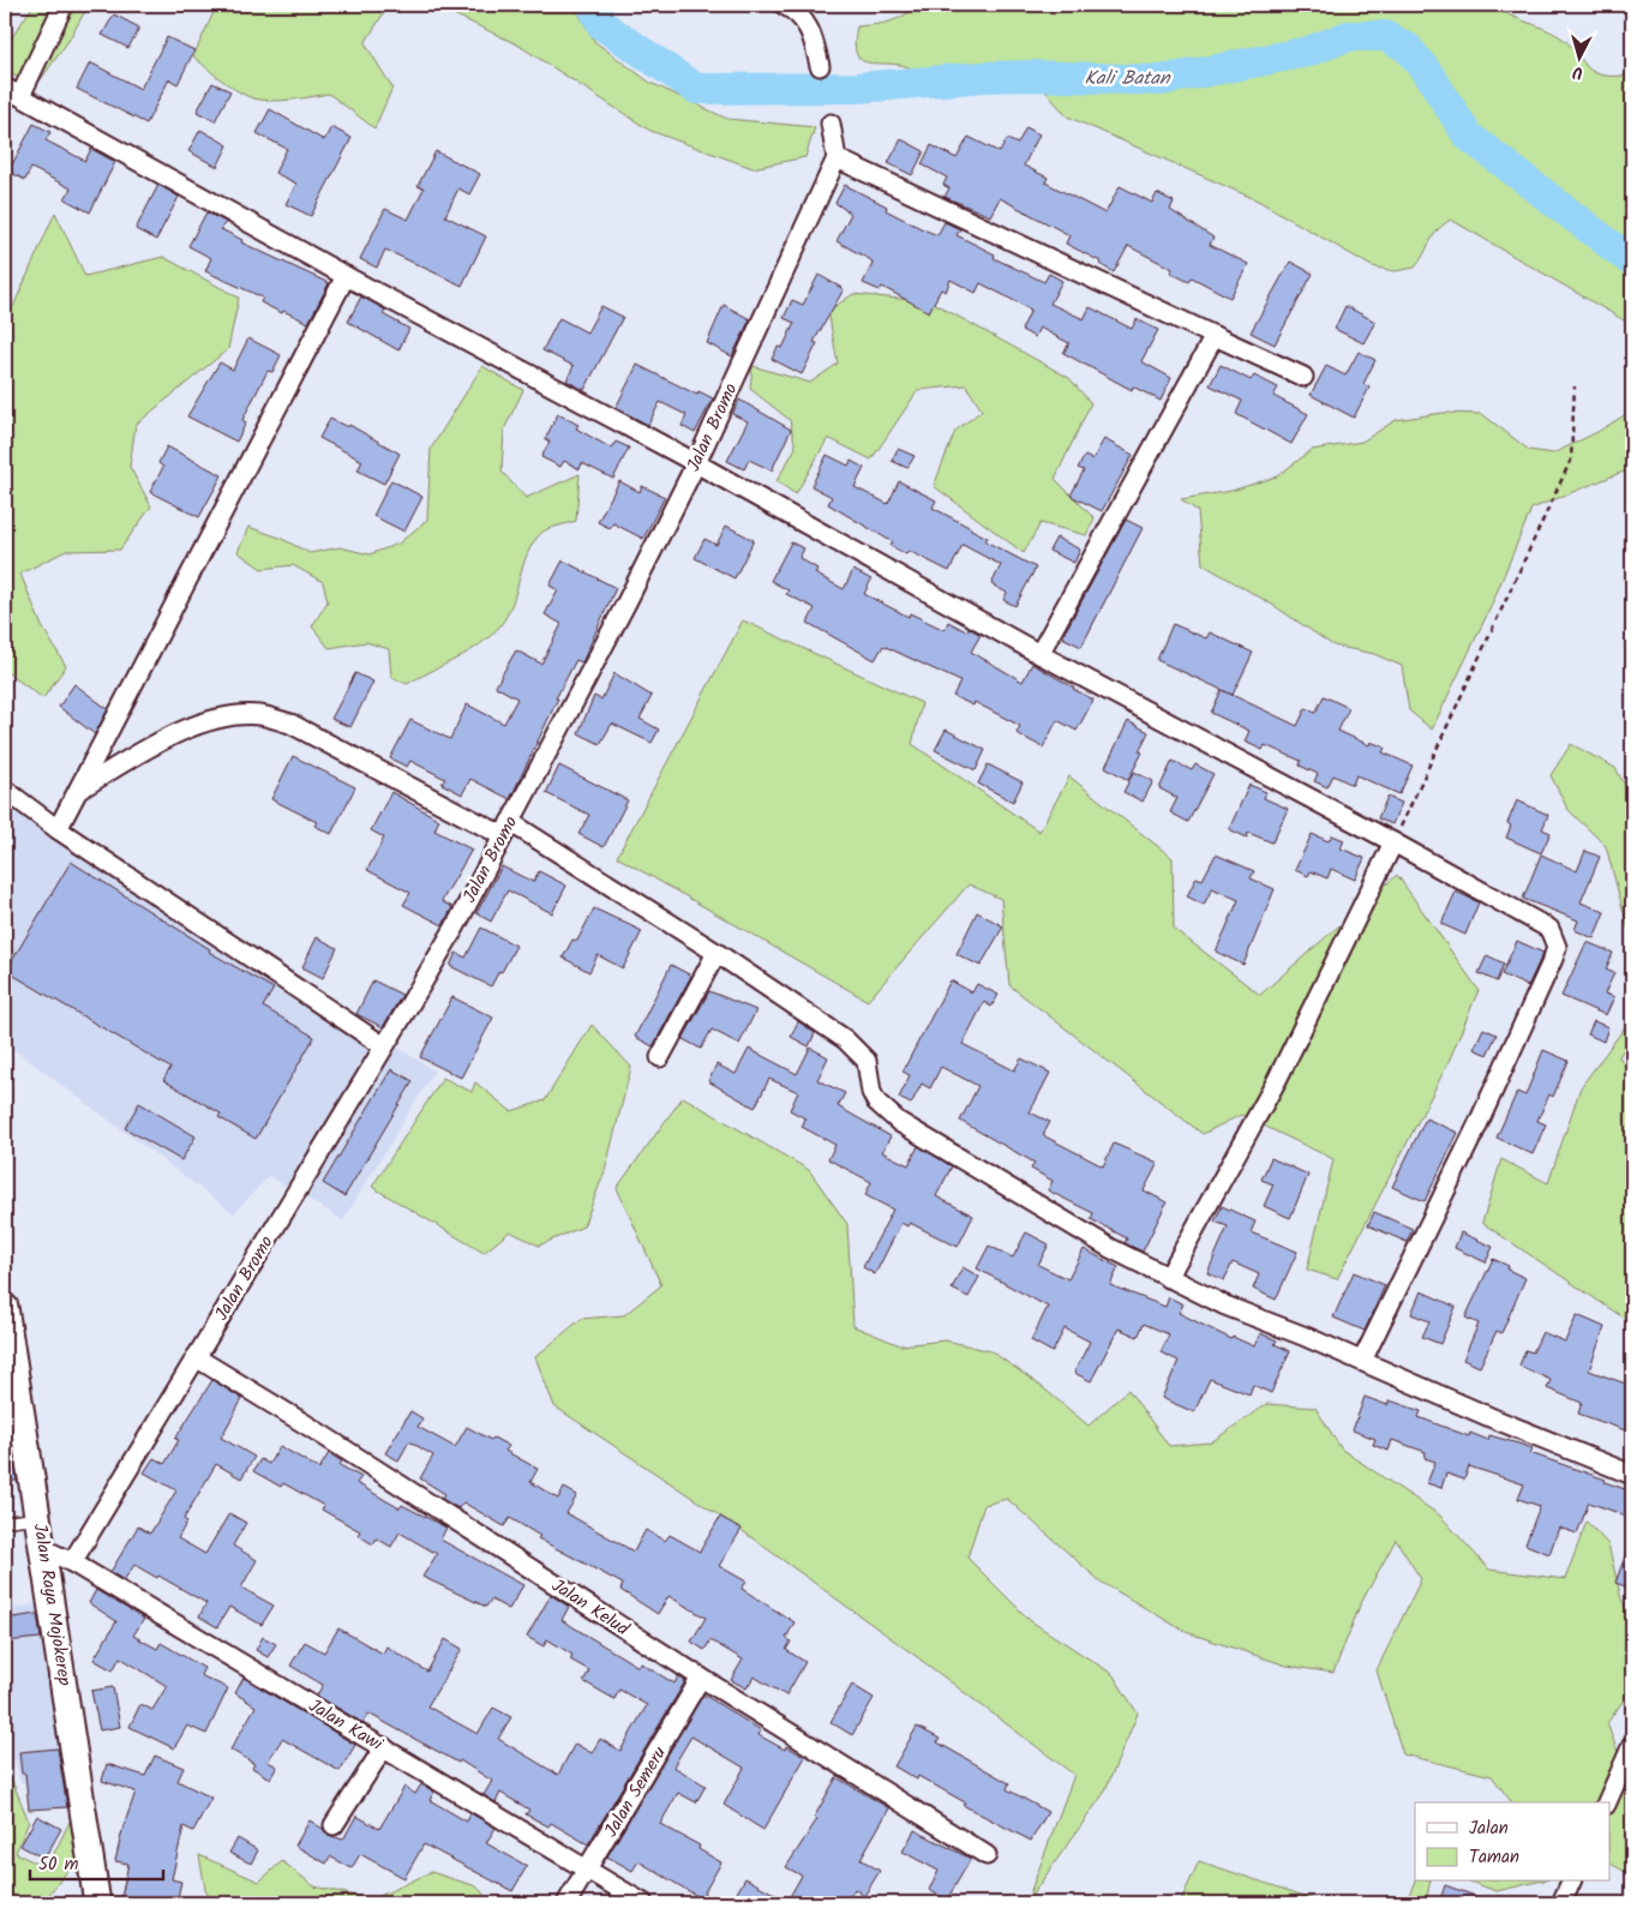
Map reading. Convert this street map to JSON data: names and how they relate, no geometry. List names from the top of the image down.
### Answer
{
  "streets": {
    "main road": ["Jalan Raya Mojokerep"],
    "street": [
      "Jalan Bromo",
      "Jalan Kelud",
      "Jalan Kawi",
      "Jalan Semeru"
    ]
  },
  "crossings": [
    ["Jalan Bromo", "Jalan Kelud"],
    ["Jalan Bromo", "Jalan Kawi"],
    ["Jalan Raya Mojokerep", "Jalan Kawi"],
    ["Jalan Kelud", "Jalan Semeru"],
    ["Jalan Kawi", "Jalan Semeru"]
  ],
  "water": ["Kali Batan"],
  "legend": ["Jalan", "Taman"],
  "scale_bar": "50 m",
  "north": "bottom"
}
